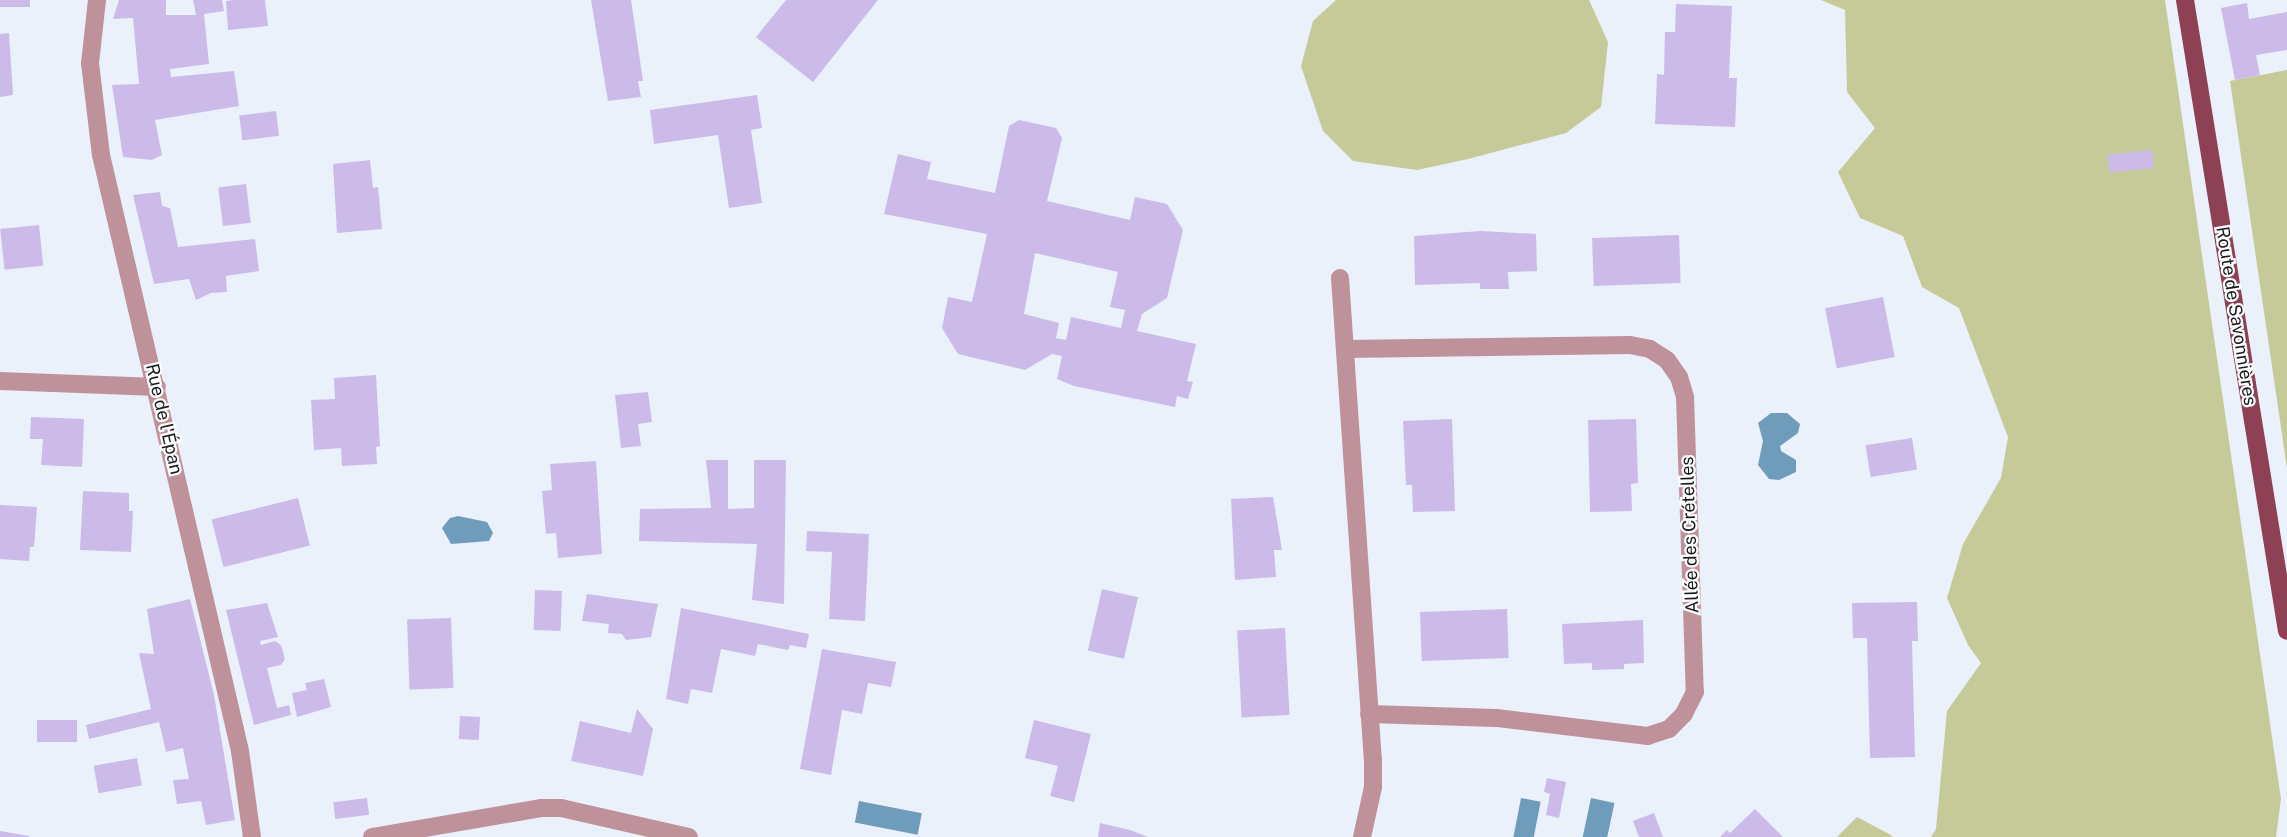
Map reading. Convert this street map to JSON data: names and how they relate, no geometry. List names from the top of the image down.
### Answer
{
  "streets": {
    "main road": ["Route de Savonnières"],
    "street": ["Rue de l'Épan", "Allée des Crételles"]
  }
}
